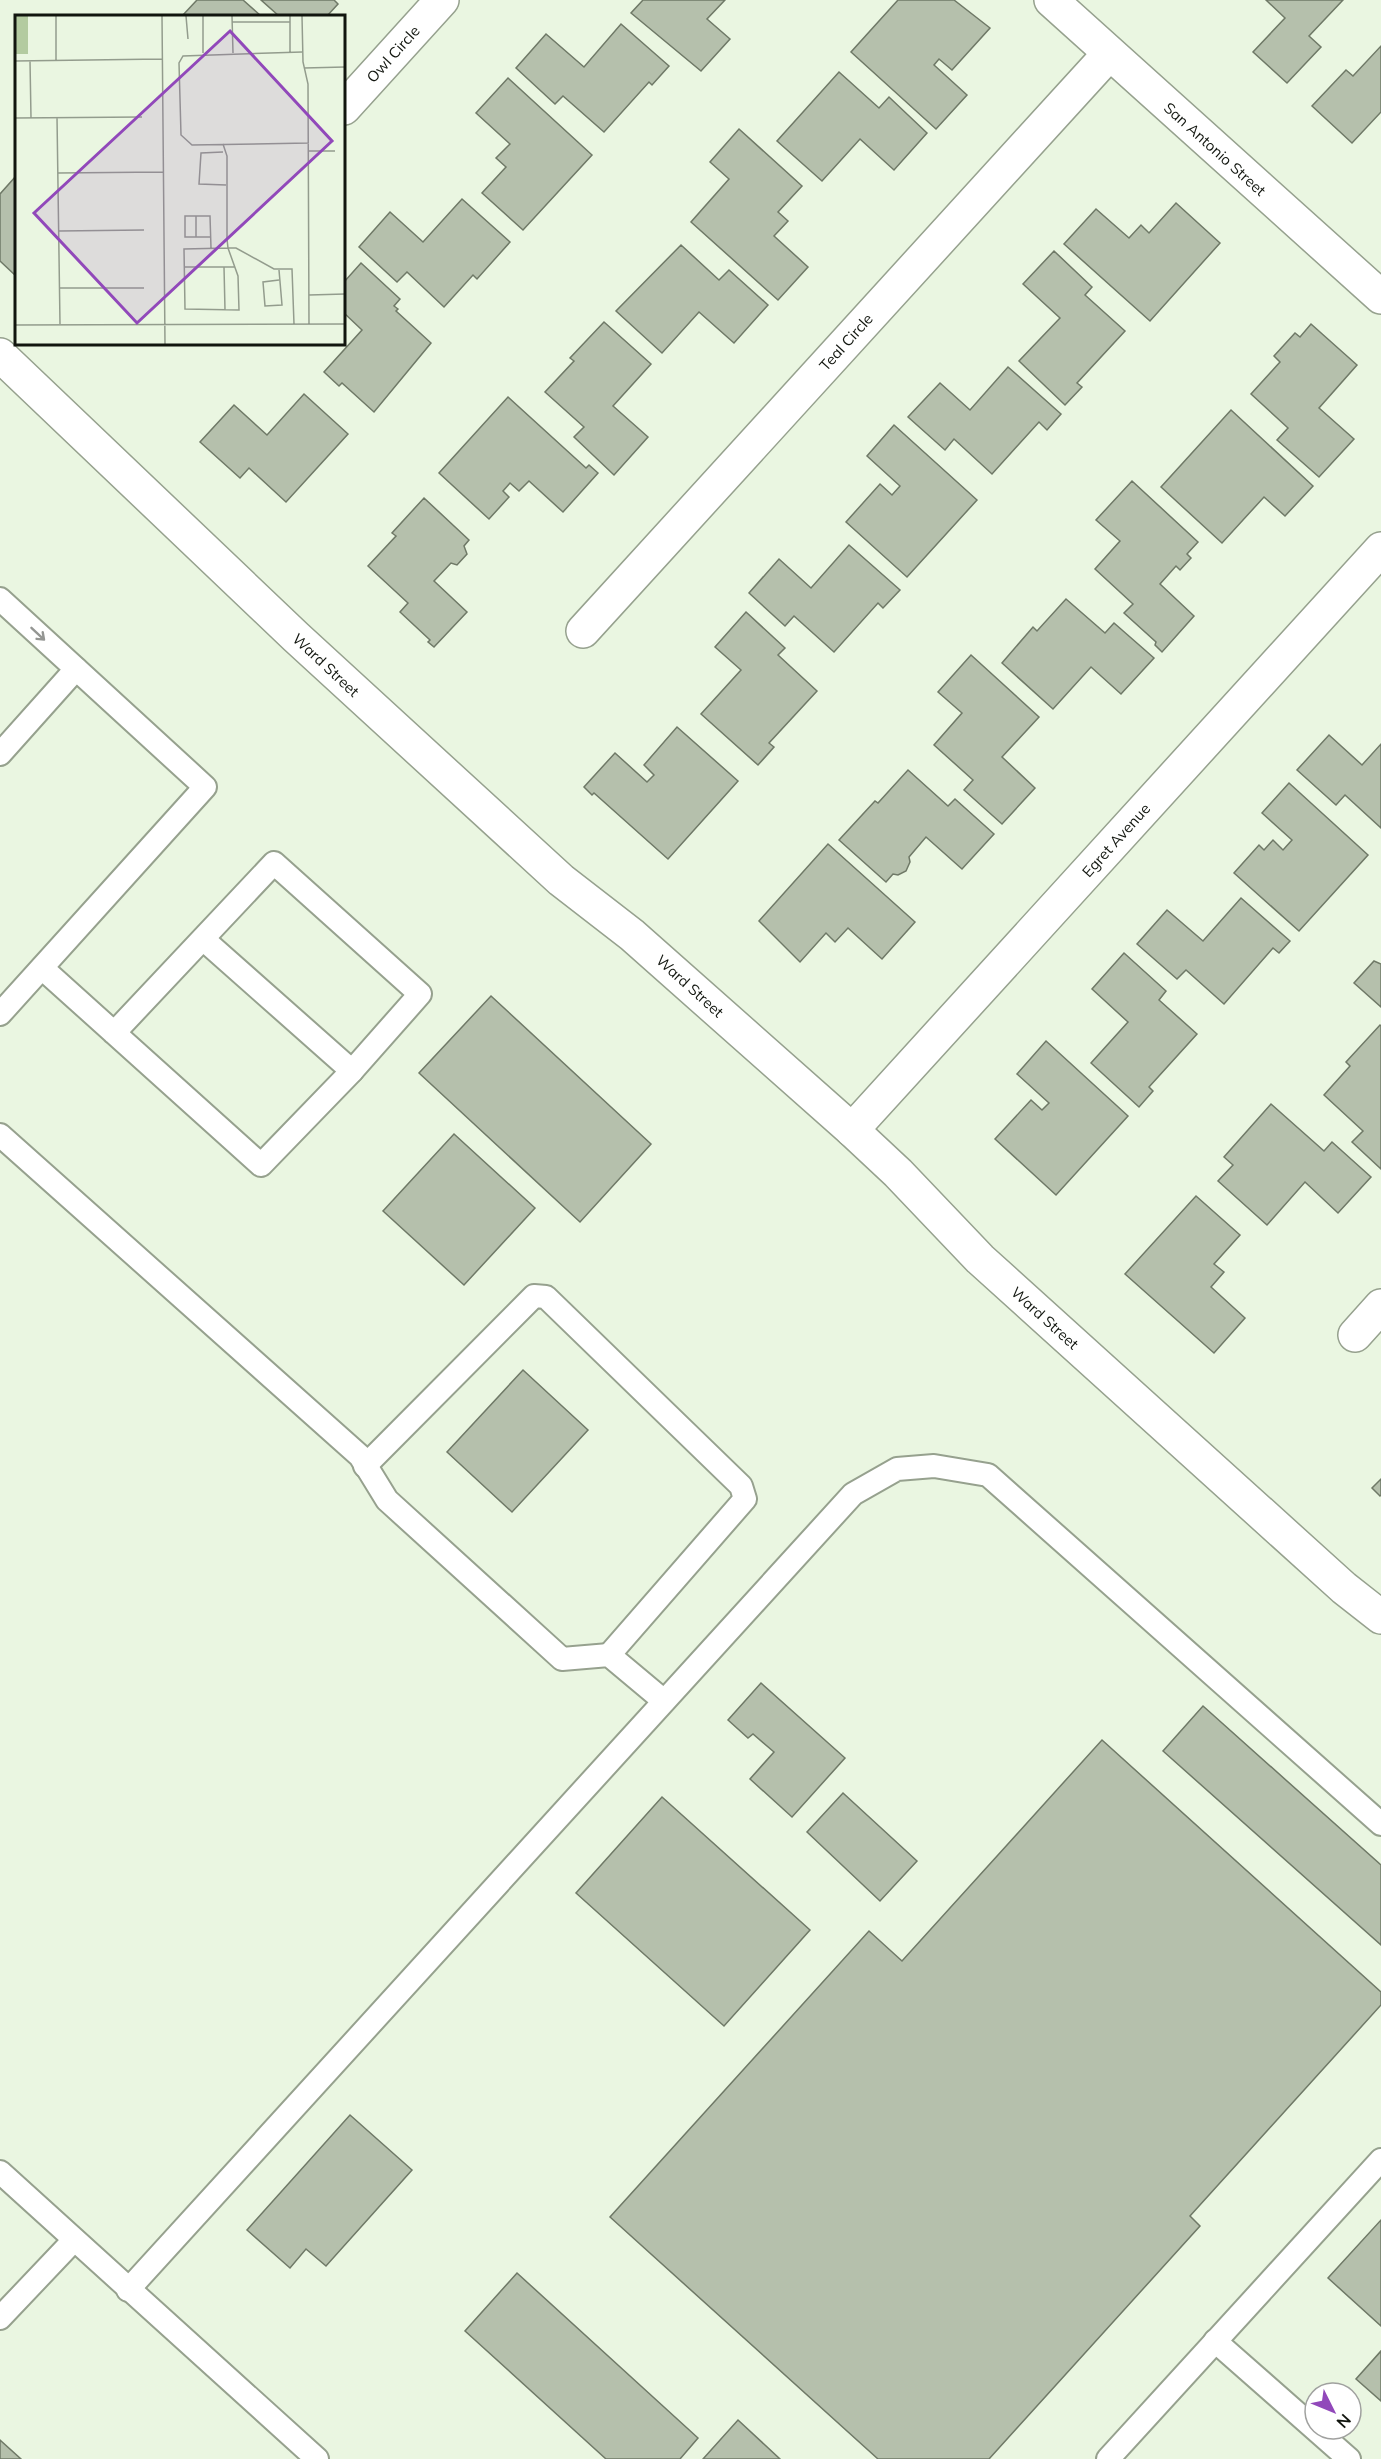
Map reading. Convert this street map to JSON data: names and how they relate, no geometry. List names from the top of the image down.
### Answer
{
  "streets": {
    "street": [
      "Owl Circle",
      "San Antonio Street",
      "Teal Circle",
      "Ward Street",
      "Egret Avenue"
    ]
  },
  "crossings": [
    ["San Antonio Street", "Teal Circle"],
    ["Ward Street", "Egret Avenue"]
  ],
  "north": "bottom right"
}
